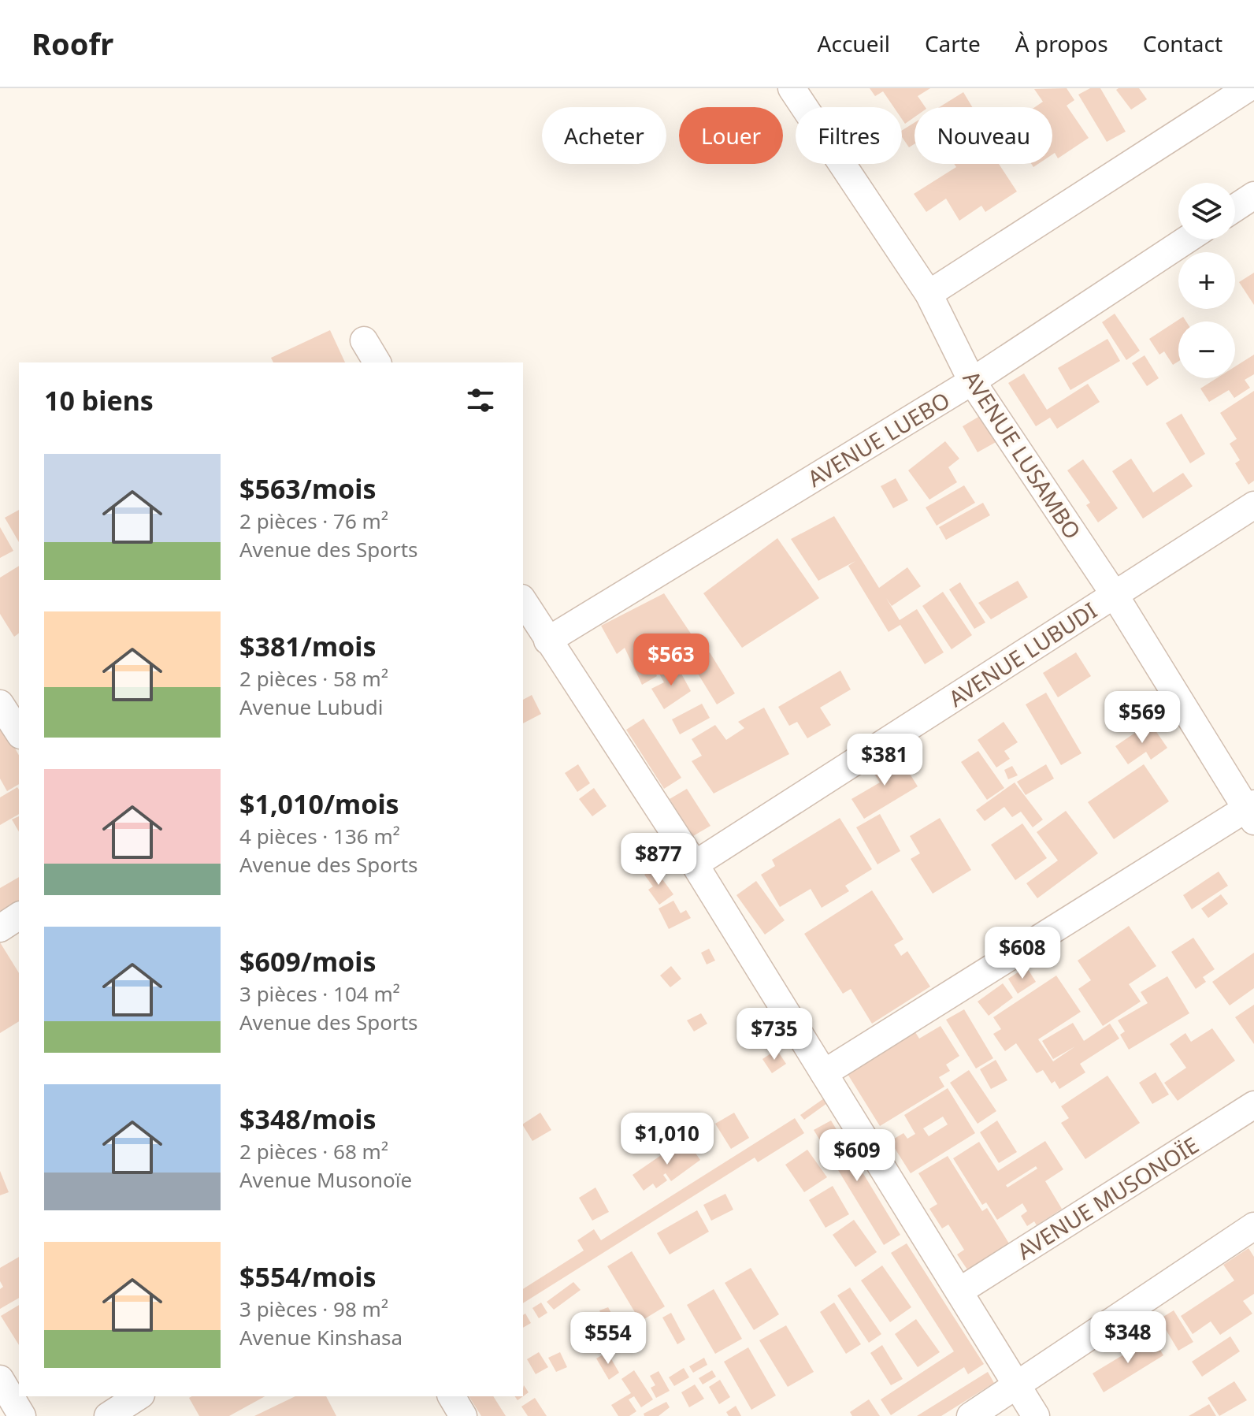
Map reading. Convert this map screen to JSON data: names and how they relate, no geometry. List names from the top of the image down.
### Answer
{
  "streets": {
    "street": [
      "AVENUE LUEBO",
      "AVENUE LUSAMBO",
      "AVENUE LUBUDI",
      "AVENUE MUSONOÏE"
    ]
  },
  "crossings": [
    ["AVENUE LUEBO", "AVENUE LUSAMBO"],
    ["AVENUE LUSAMBO", "AVENUE LUBUDI"]
  ],
  "page": {
    "header": "Roofr",
    "nav": [
      "Accueil",
      "Carte",
      "À propos",
      "Contact"
    ],
    "chip": [
      "Acheter",
      "Louer",
      "Filtres",
      "Nouveau"
    ],
    "map_buttons": ["+", "−"],
    "heading": "10 biens",
    "list": [
      {
        "name": "$563/mois",
        "note": "2 pièces · 76 m² · Avenue des Sports"
      },
      {
        "name": "$381/mois",
        "note": "2 pièces · 58 m² · Avenue Lubudi"
      },
      {
        "name": "$1,010/mois",
        "note": "4 pièces · 136 m² · Avenue des Sports"
      },
      {
        "name": "$609/mois",
        "note": "3 pièces · 104 m² · Avenue des Sports"
      },
      {
        "name": "$348/mois",
        "note": "2 pièces · 68 m² · Avenue Musonoïe"
      },
      {
        "name": "$554/mois",
        "note": "3 pièces · 98 m² · Avenue Kinshasa"
      }
    ],
    "price": [
      "$563",
      "$569",
      "$381",
      "$877",
      "$608",
      "$735",
      "$1,010",
      "$609",
      "$348",
      "$554"
    ]
  }
}
